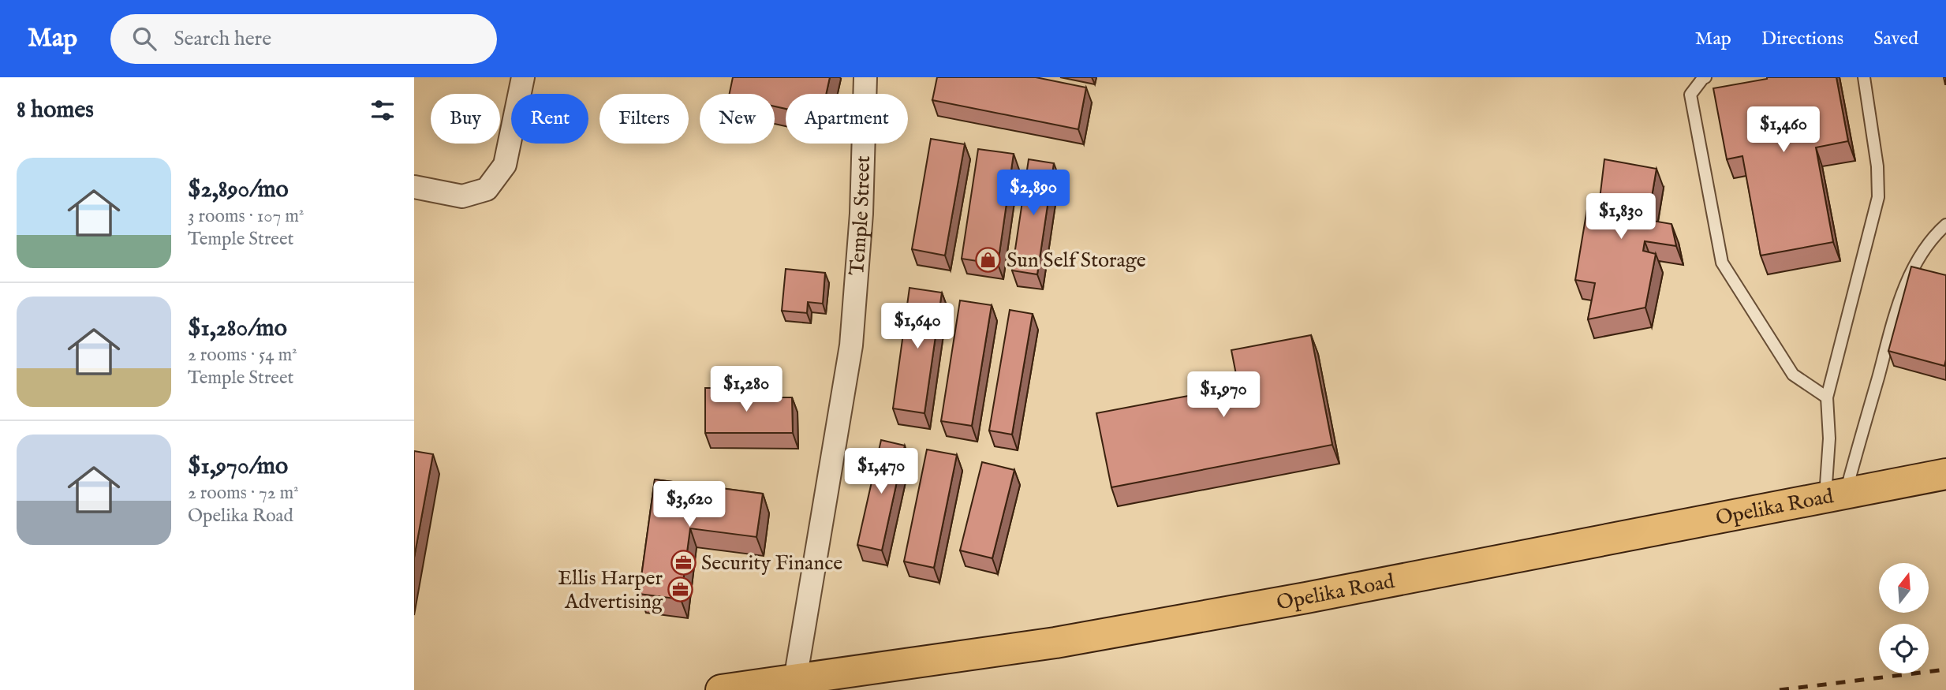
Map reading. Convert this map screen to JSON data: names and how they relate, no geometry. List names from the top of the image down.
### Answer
{
  "streets": {
    "main road": ["Opelika Road"],
    "street": ["Temple Street"]
  },
  "crossings": [
    ["Temple Street", "Opelika Road"]
  ],
  "places": {
    "shop": ["Sun Self Storage"],
    "office": ["Security Finance", "Ellis Harper Advertising"]
  },
  "north": "top",
  "page": {
    "header": "Map",
    "search": "Search here",
    "nav": ["Map", "Directions", "Saved"],
    "heading": "8 homes",
    "chip": [
      "Buy",
      "Rent",
      "Filters",
      "New",
      "Apartment"
    ],
    "price": [
      "$1,460",
      "$2,890",
      "$1,830",
      "$1,640",
      "$1,280",
      "$1,970",
      "$1,470",
      "$3,620"
    ],
    "list": [
      {
        "name": "$2,890/mo",
        "note": "3 rooms · 107 m² · Temple Street"
      },
      {
        "name": "$1,280/mo",
        "note": "2 rooms · 54 m² · Temple Street"
      },
      {
        "name": "$1,970/mo",
        "note": "2 rooms · 72 m² · Opelika Road"
      }
    ]
  }
}
